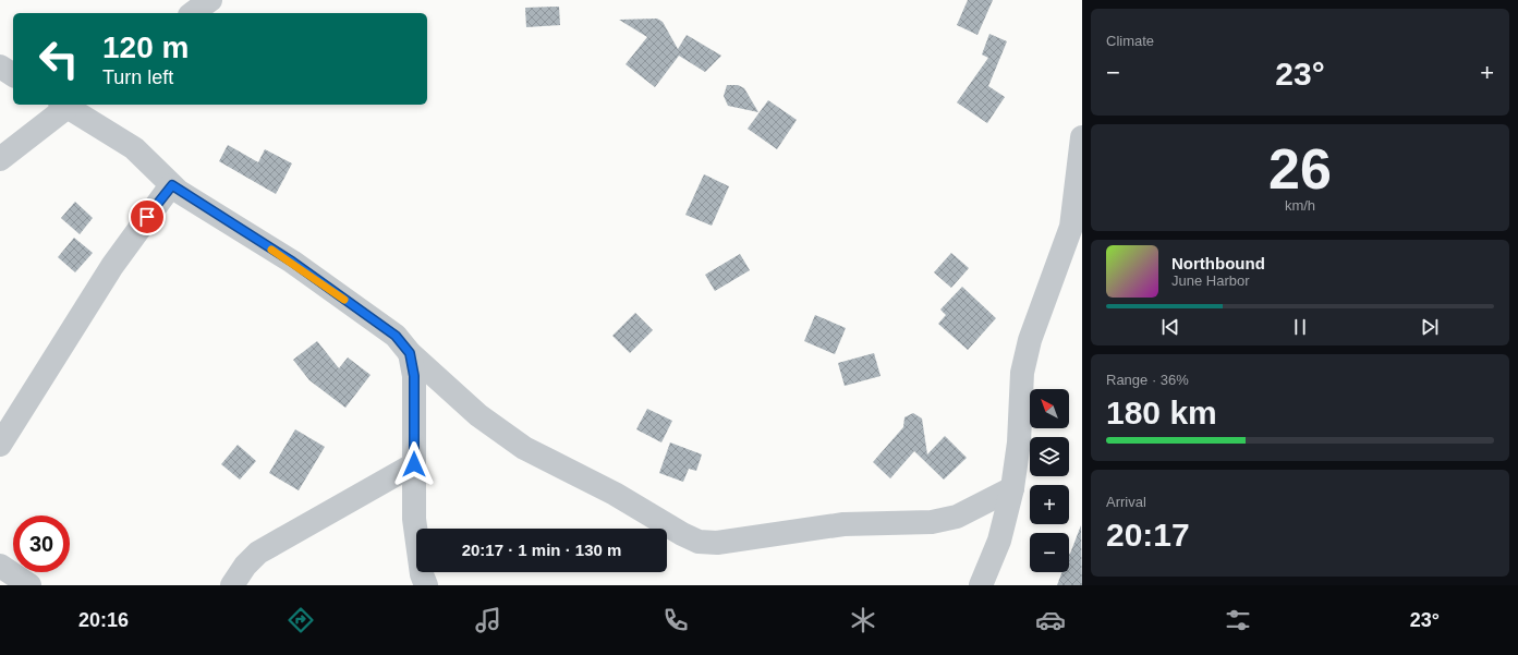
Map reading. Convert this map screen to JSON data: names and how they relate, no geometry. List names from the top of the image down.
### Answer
{
  "north": "top left",
  "page": {
    "tile": [
      "Climate",
      ["26", "km/h"],
      ["Range · 36%", "180 km"],
      ["Arrival", "20:17"]
    ],
    "turn": ["120 m", "Turn left"],
    "heat": ["−", "23°", "+"],
    "song": ["Northbound", "June Harbor"],
    "map_buttons": ["+", "−"],
    "limit": "30",
    "trip": "20:17 · 1 min · 130 m",
    "tabs": ["20:16", "23°"]
  }
}
